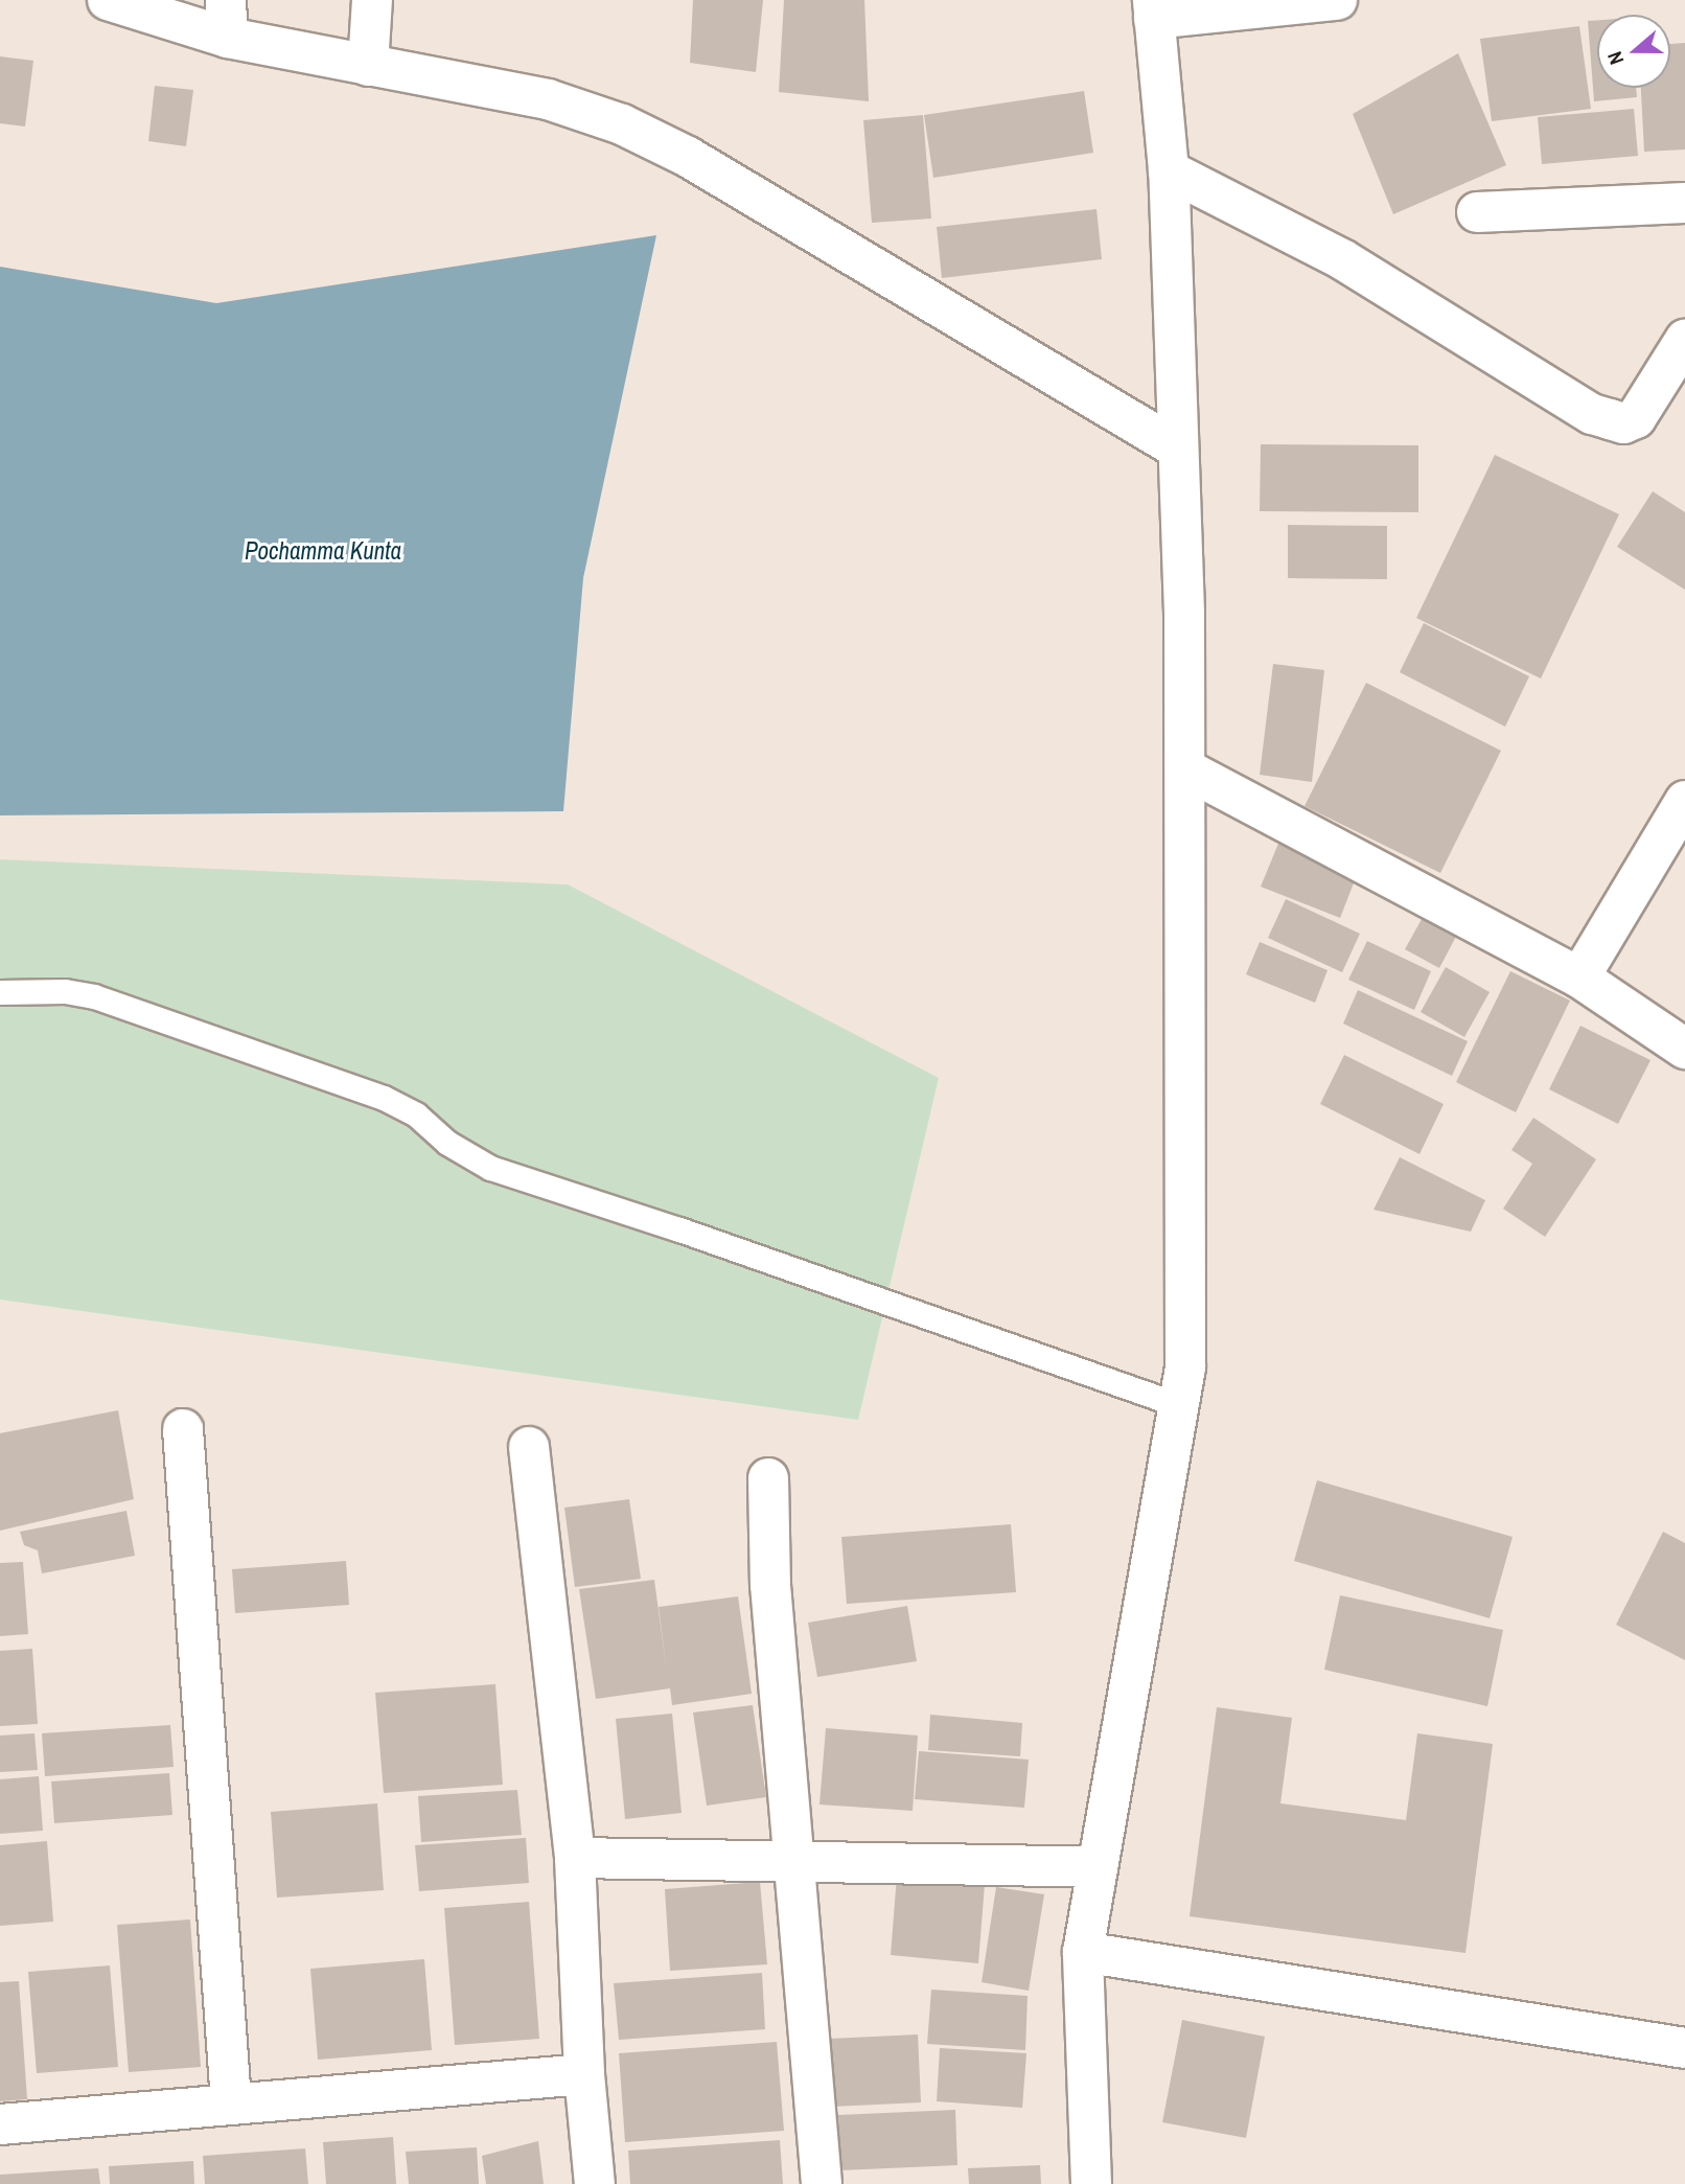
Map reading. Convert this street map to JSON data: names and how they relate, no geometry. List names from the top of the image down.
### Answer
{
  "water": ["Pochamma Kunta"],
  "north": "left"
}
